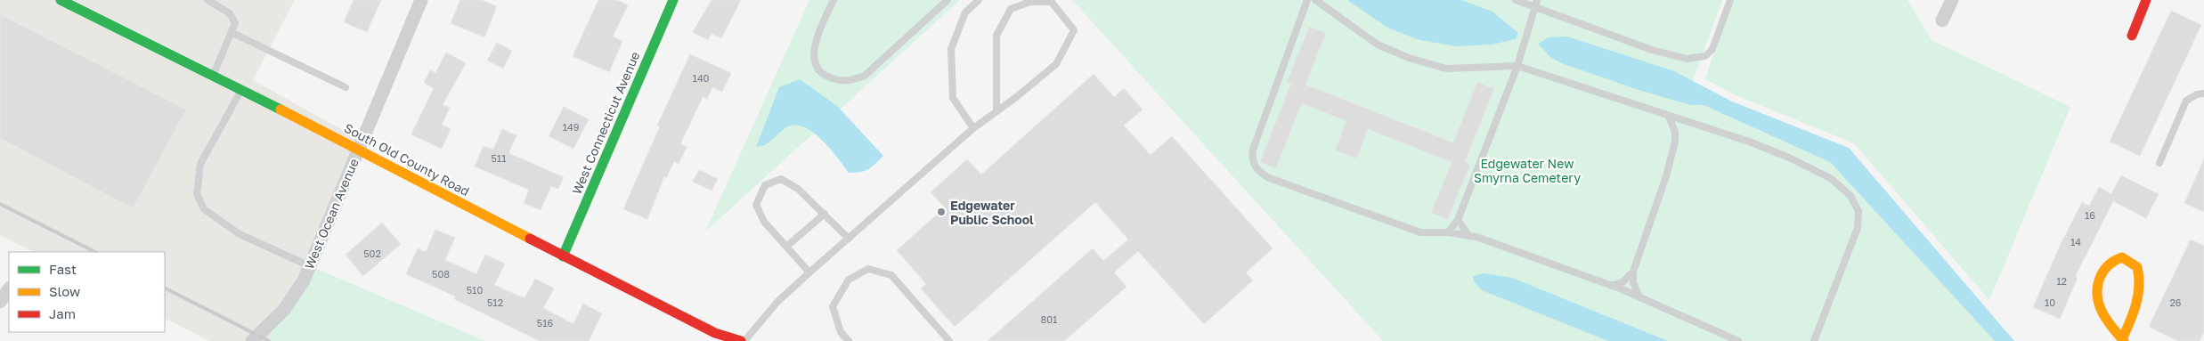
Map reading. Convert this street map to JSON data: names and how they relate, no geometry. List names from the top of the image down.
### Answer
{
  "streets": {
    "street": ["West Connecticut Avenue", "South Old County Road", "West Ocean Avenue"]
  },
  "crossings": [
    ["West Connecticut Avenue", "South Old County Road"],
    ["South Old County Road", "West Ocean Avenue"]
  ],
  "parks": ["Edgewater New Smyrna Cemetery"],
  "places": ["Edgewater Public School"],
  "house_numbers": [
    "140",
    "149",
    "511",
    "16",
    "14",
    "502",
    "508",
    "12",
    "510",
    "512",
    "10",
    "26",
    "801",
    "516"
  ],
  "legend": ["Fast", "Slow", "Jam"]
}
